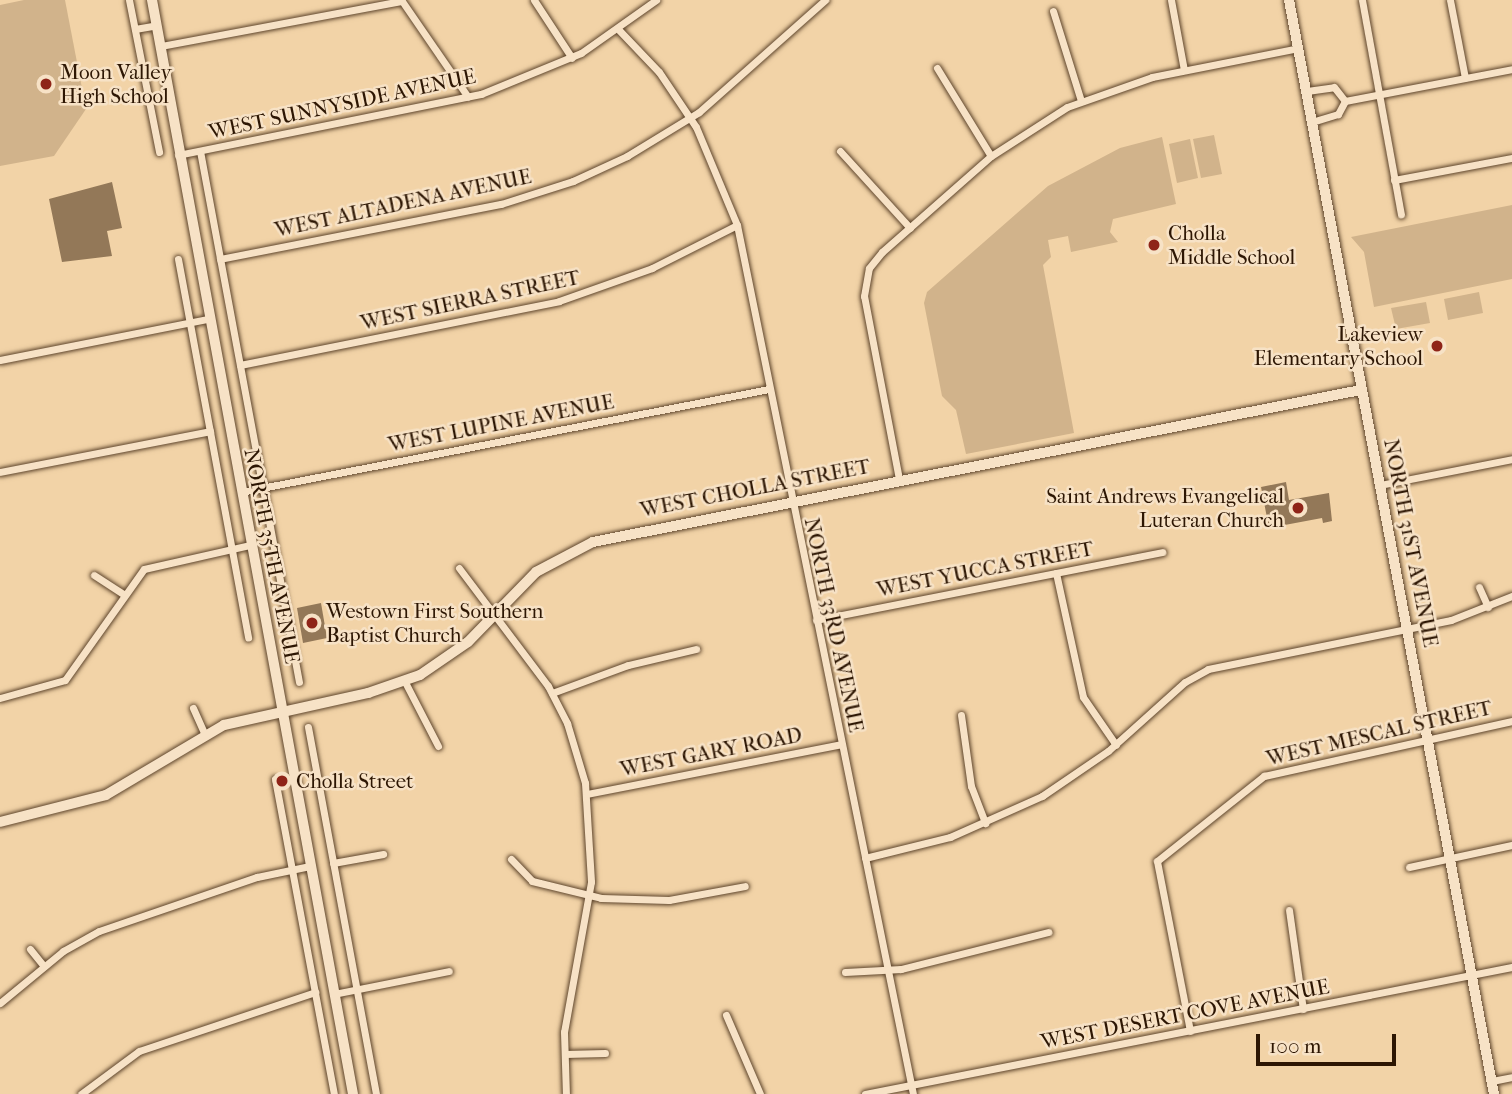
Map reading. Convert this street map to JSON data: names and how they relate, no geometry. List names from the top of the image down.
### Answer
{
  "streets": {
    "street": [
      "WEST SUNNYSIDE AVENUE",
      "WEST ALTADENA AVENUE",
      "WEST SIERRA STREET",
      "WEST LUPINE AVENUE",
      "WEST CHOLLA STREET",
      "NORTH 31ST AVENUE",
      "NORTH 35TH AVENUE",
      "WEST YUCCA STREET",
      "NORTH 33RD AVENUE",
      "WEST MESCAL STREET",
      "WEST GARY ROAD",
      "WEST DESERT COVE AVENUE"
    ]
  },
  "crossings": [
    ["WEST SUNNYSIDE AVENUE", "NORTH 35TH AVENUE"],
    ["WEST SUNNYSIDE AVENUE", "NORTH 33RD AVENUE"],
    ["WEST ALTADENA AVENUE", "NORTH 35TH AVENUE"],
    ["WEST ALTADENA AVENUE", "NORTH 33RD AVENUE"],
    ["WEST SIERRA STREET", "NORTH 35TH AVENUE"],
    ["WEST SIERRA STREET", "NORTH 33RD AVENUE"],
    ["WEST LUPINE AVENUE", "NORTH 35TH AVENUE"],
    ["WEST LUPINE AVENUE", "NORTH 33RD AVENUE"],
    ["WEST CHOLLA STREET", "NORTH 31ST AVENUE"],
    ["WEST CHOLLA STREET", "NORTH 35TH AVENUE"],
    ["WEST CHOLLA STREET", "NORTH 33RD AVENUE"],
    ["NORTH 31ST AVENUE", "WEST MESCAL STREET"],
    ["NORTH 31ST AVENUE", "WEST DESERT COVE AVENUE"],
    ["WEST YUCCA STREET", "NORTH 33RD AVENUE"],
    ["NORTH 33RD AVENUE", "WEST GARY ROAD"],
    ["NORTH 33RD AVENUE", "WEST DESERT COVE AVENUE"],
    ["WEST MESCAL STREET", "WEST DESERT COVE AVENUE"]
  ],
  "places": [
    "Moon Valley High School",
    "Cholla Middle School",
    "Lakeview Elementary School",
    "Saint Andrews Evangelical Luteran Church",
    "Westown First Southern Baptist Church",
    "Cholla Street"
  ],
  "scale_bar": "100 m"
}
